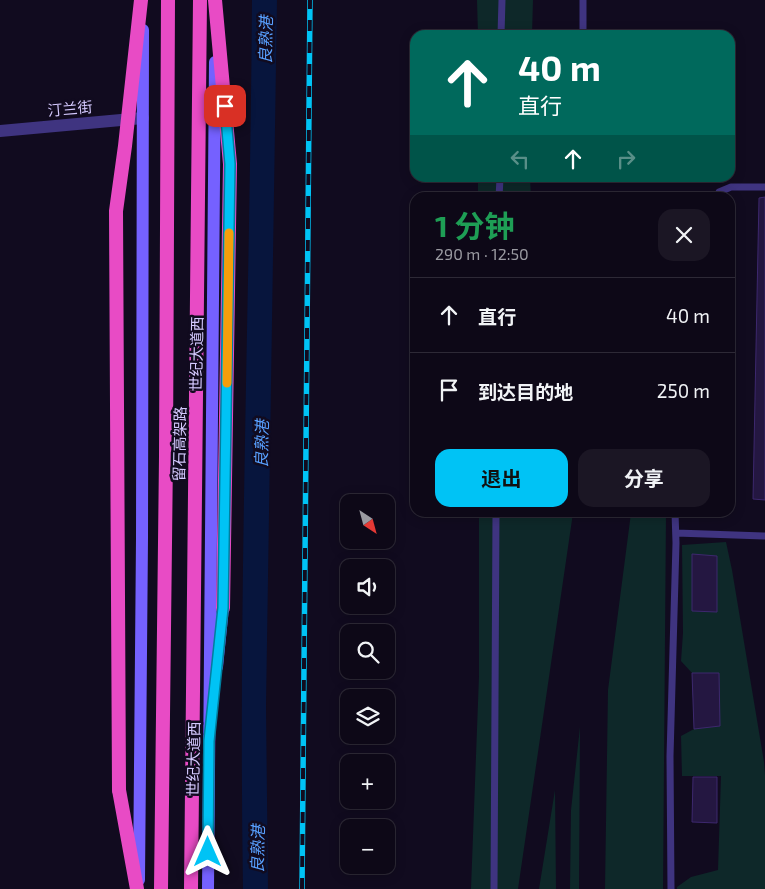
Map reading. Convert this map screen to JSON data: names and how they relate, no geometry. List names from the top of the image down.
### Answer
{
  "streets": {
    "highway": ["留石高架路"],
    "main road": ["世纪大道西"],
    "street": ["汀兰街"]
  },
  "water": ["良熟港"],
  "north": "bottom right",
  "page": {
    "turn": ["40 m", "直行"],
    "heading": ["1 分钟", "290 m · 12:50"],
    "list": [
      {
        "name": "直行",
        "value": "40 m"
      },
      {
        "name": "到达目的地",
        "value": "250 m"
      }
    ],
    "buttons": ["退出", "分享"],
    "map_buttons": ["+", "−"]
  }
}
